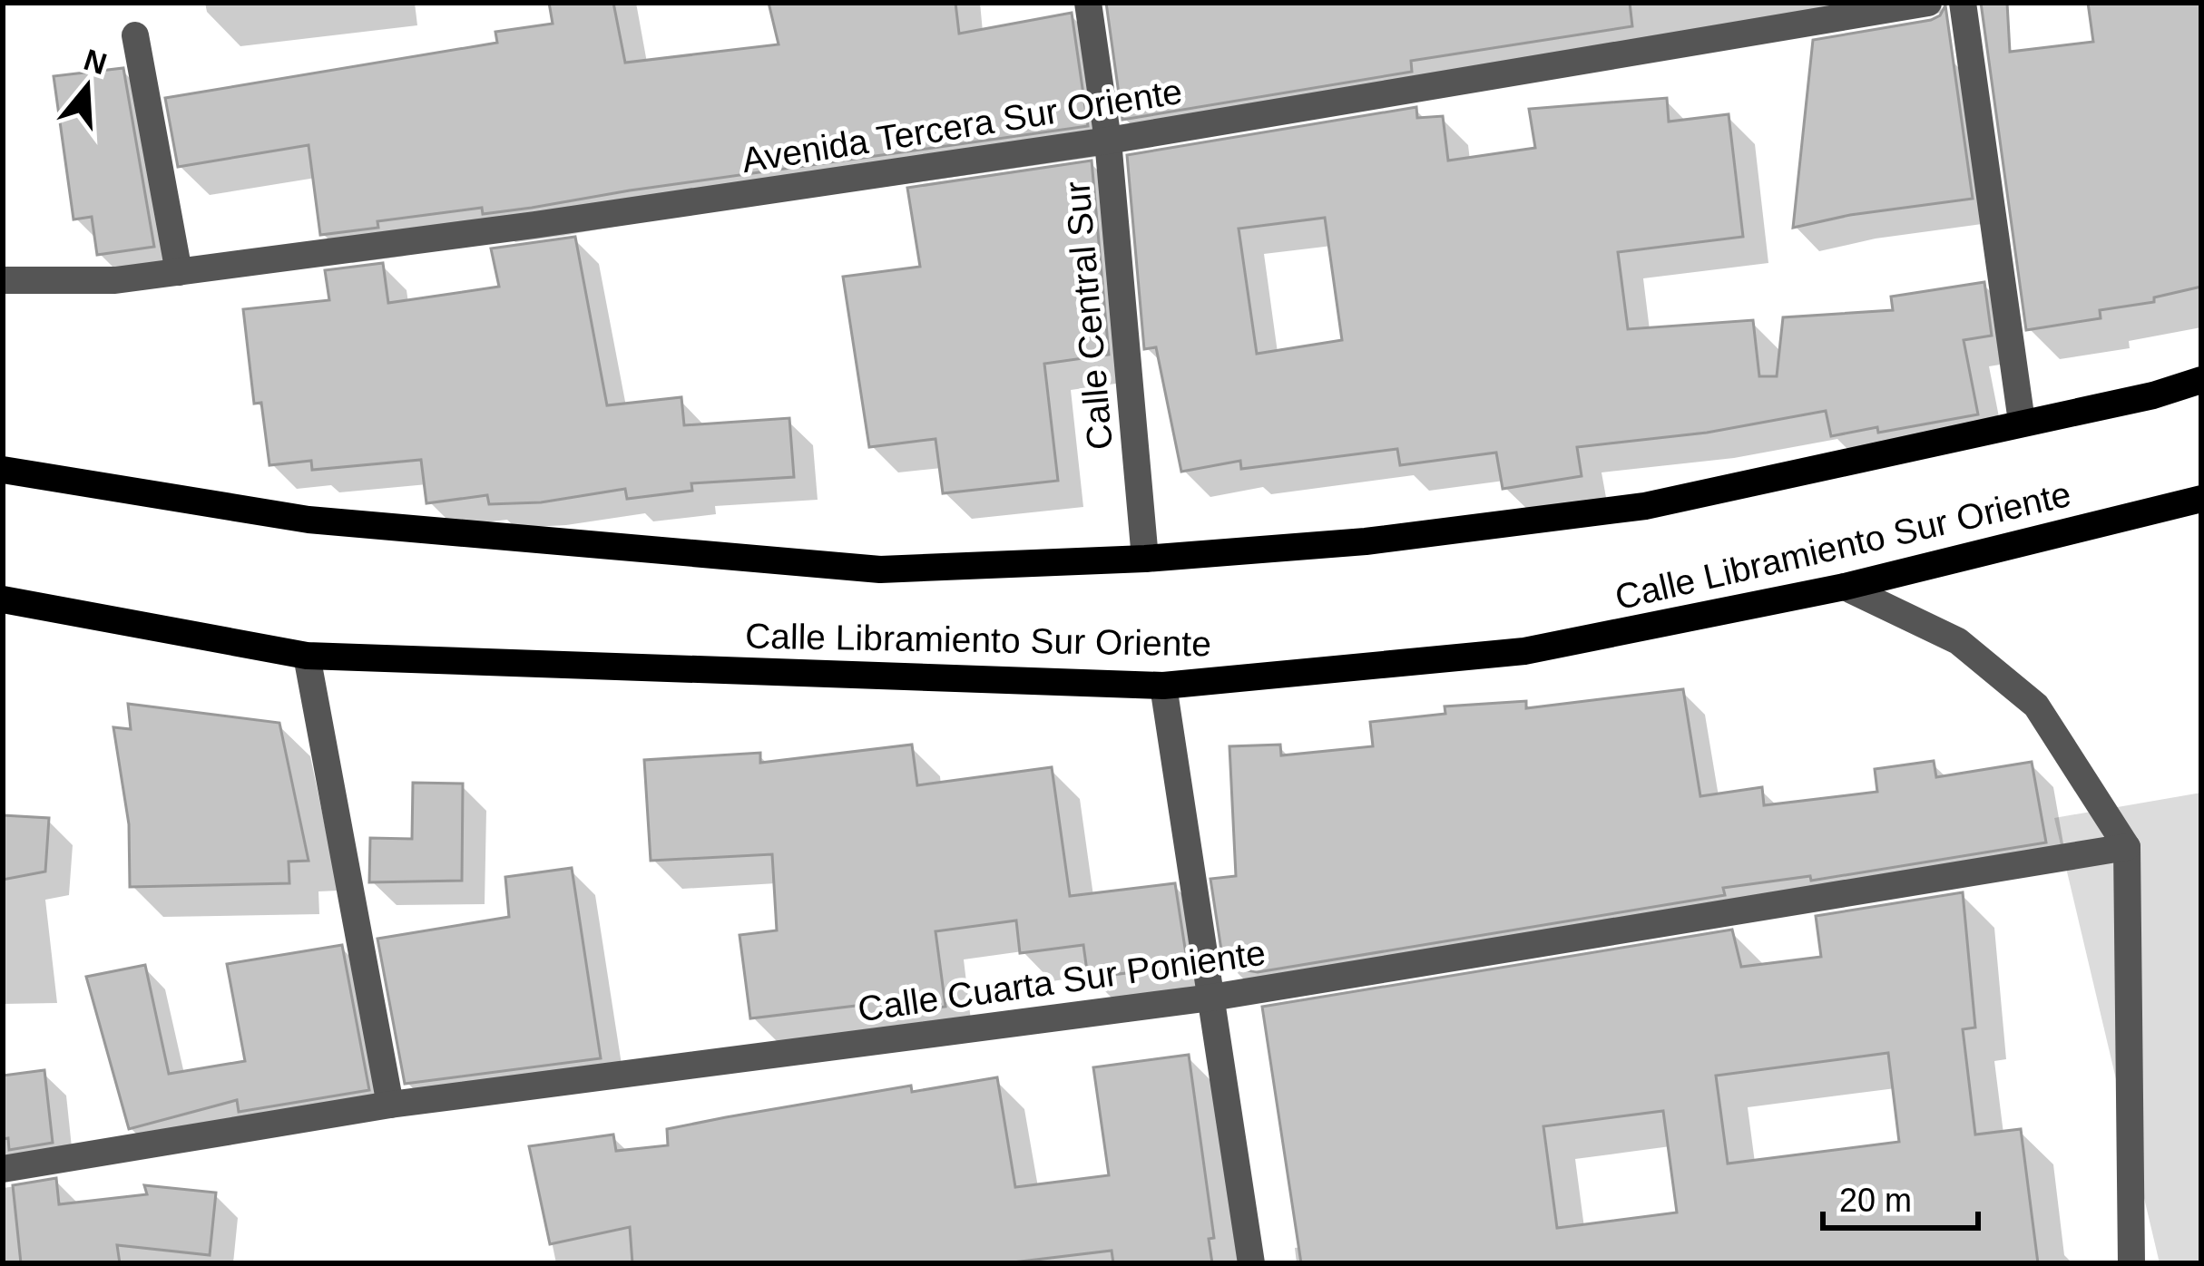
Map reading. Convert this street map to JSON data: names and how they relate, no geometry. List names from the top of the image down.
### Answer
{
  "streets": {
    "main road": ["Calle Libramiento Sur Oriente"],
    "street": ["Avenida Tercera Sur Oriente", "Calle Central Sur", "Calle Cuarta Sur Poniente"]
  },
  "crossings": [
    ["Avenida Tercera Sur Oriente", "Calle Central Sur"],
    ["Calle Central Sur", "Calle Libramiento Sur Oriente"]
  ],
  "scale_bar": "20 m",
  "north": "top"
}
